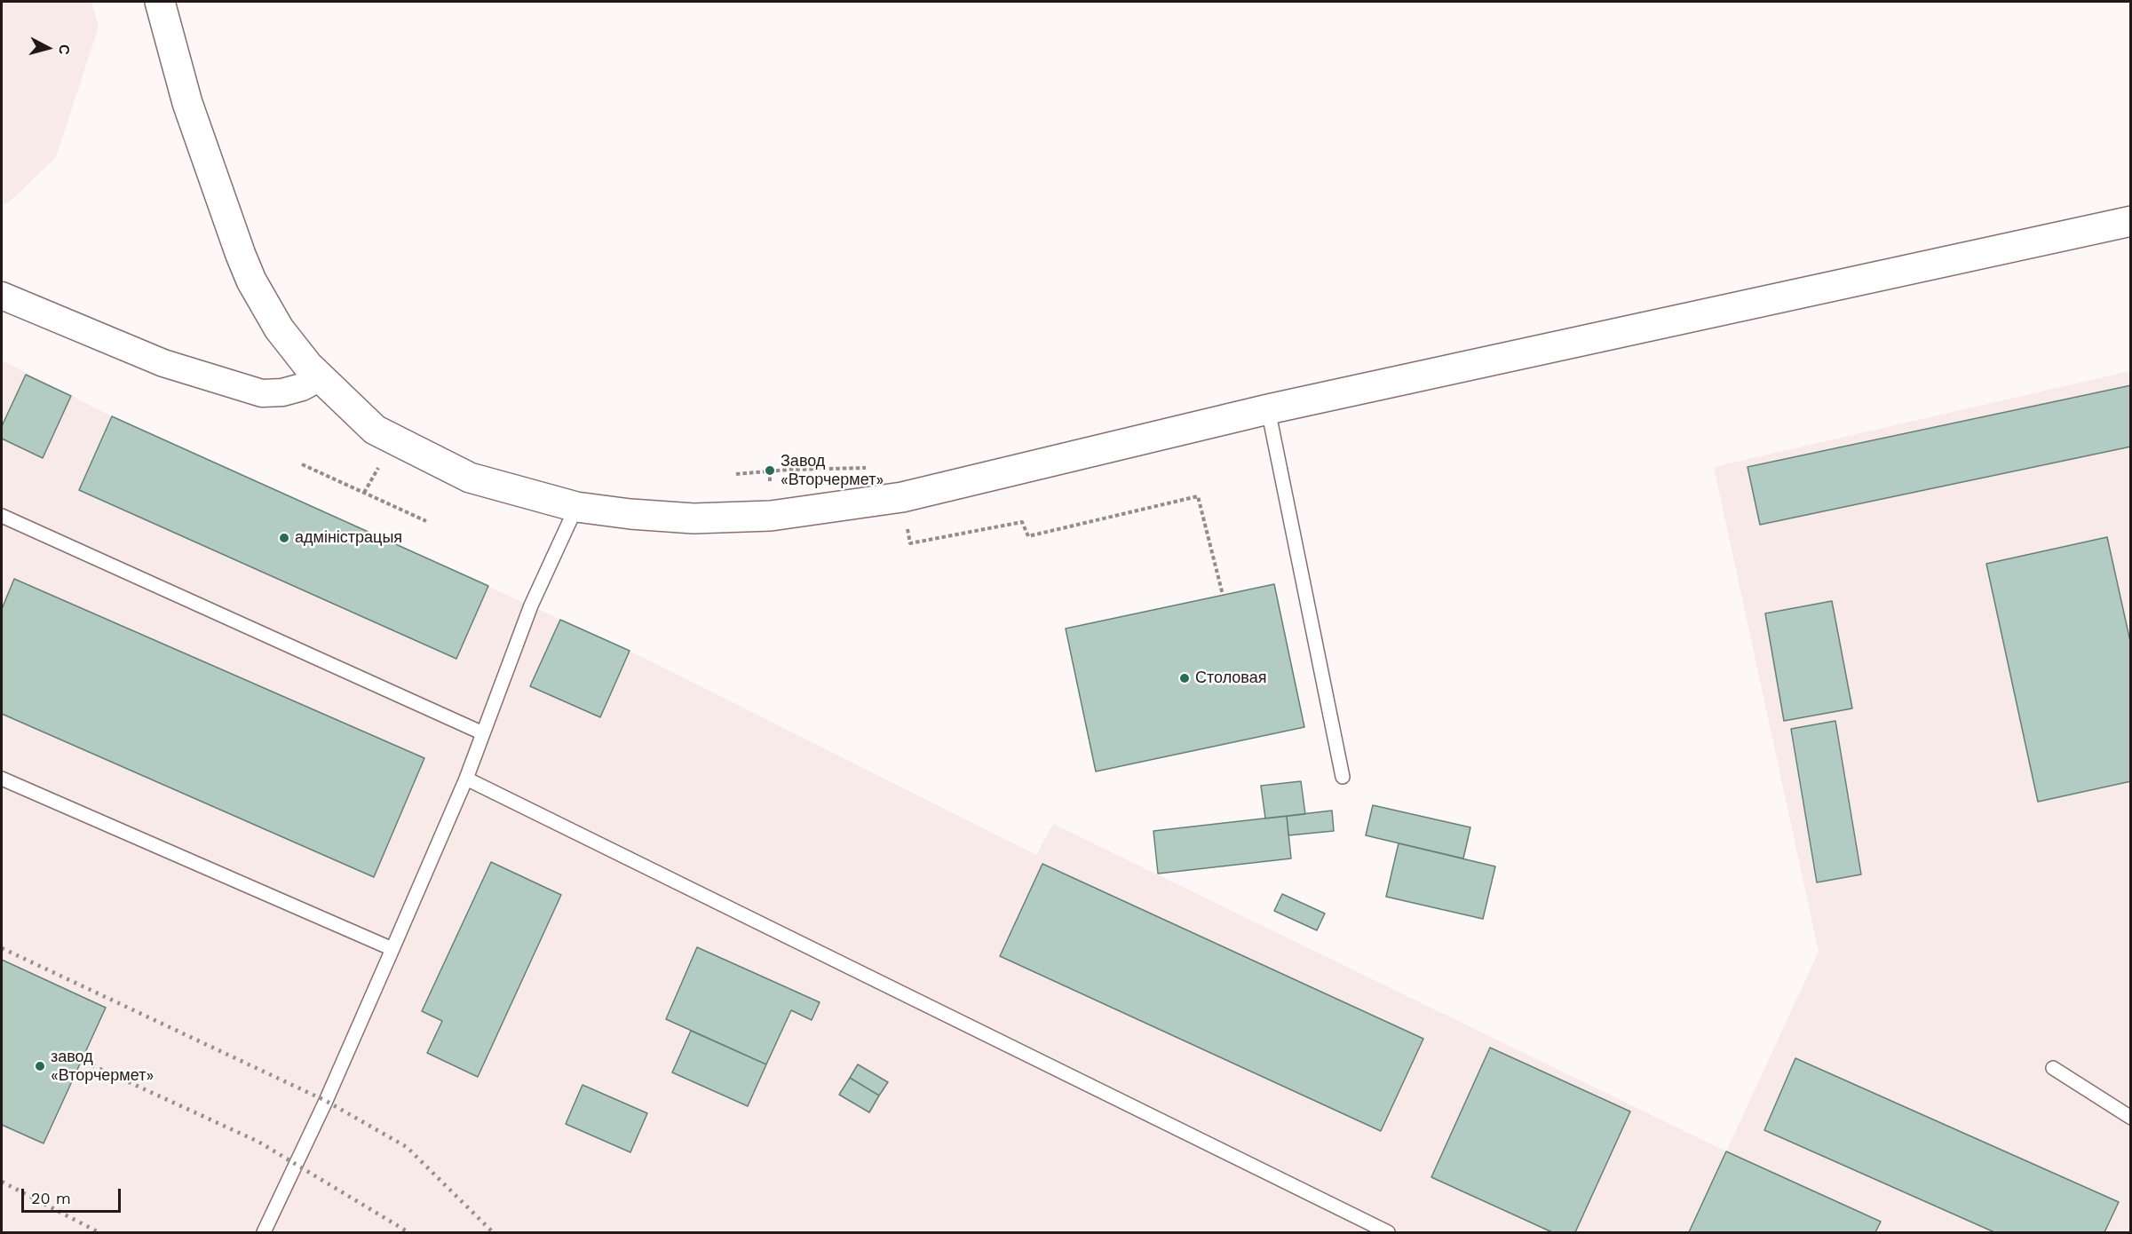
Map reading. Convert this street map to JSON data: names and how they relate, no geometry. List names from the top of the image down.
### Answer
{
  "places": [
    "Завод «Вторчермет»",
    "адміністрацыя",
    "Столовая",
    "завод «Вторчермет»"
  ],
  "scale_bar": "20 m",
  "north": "right"
}
